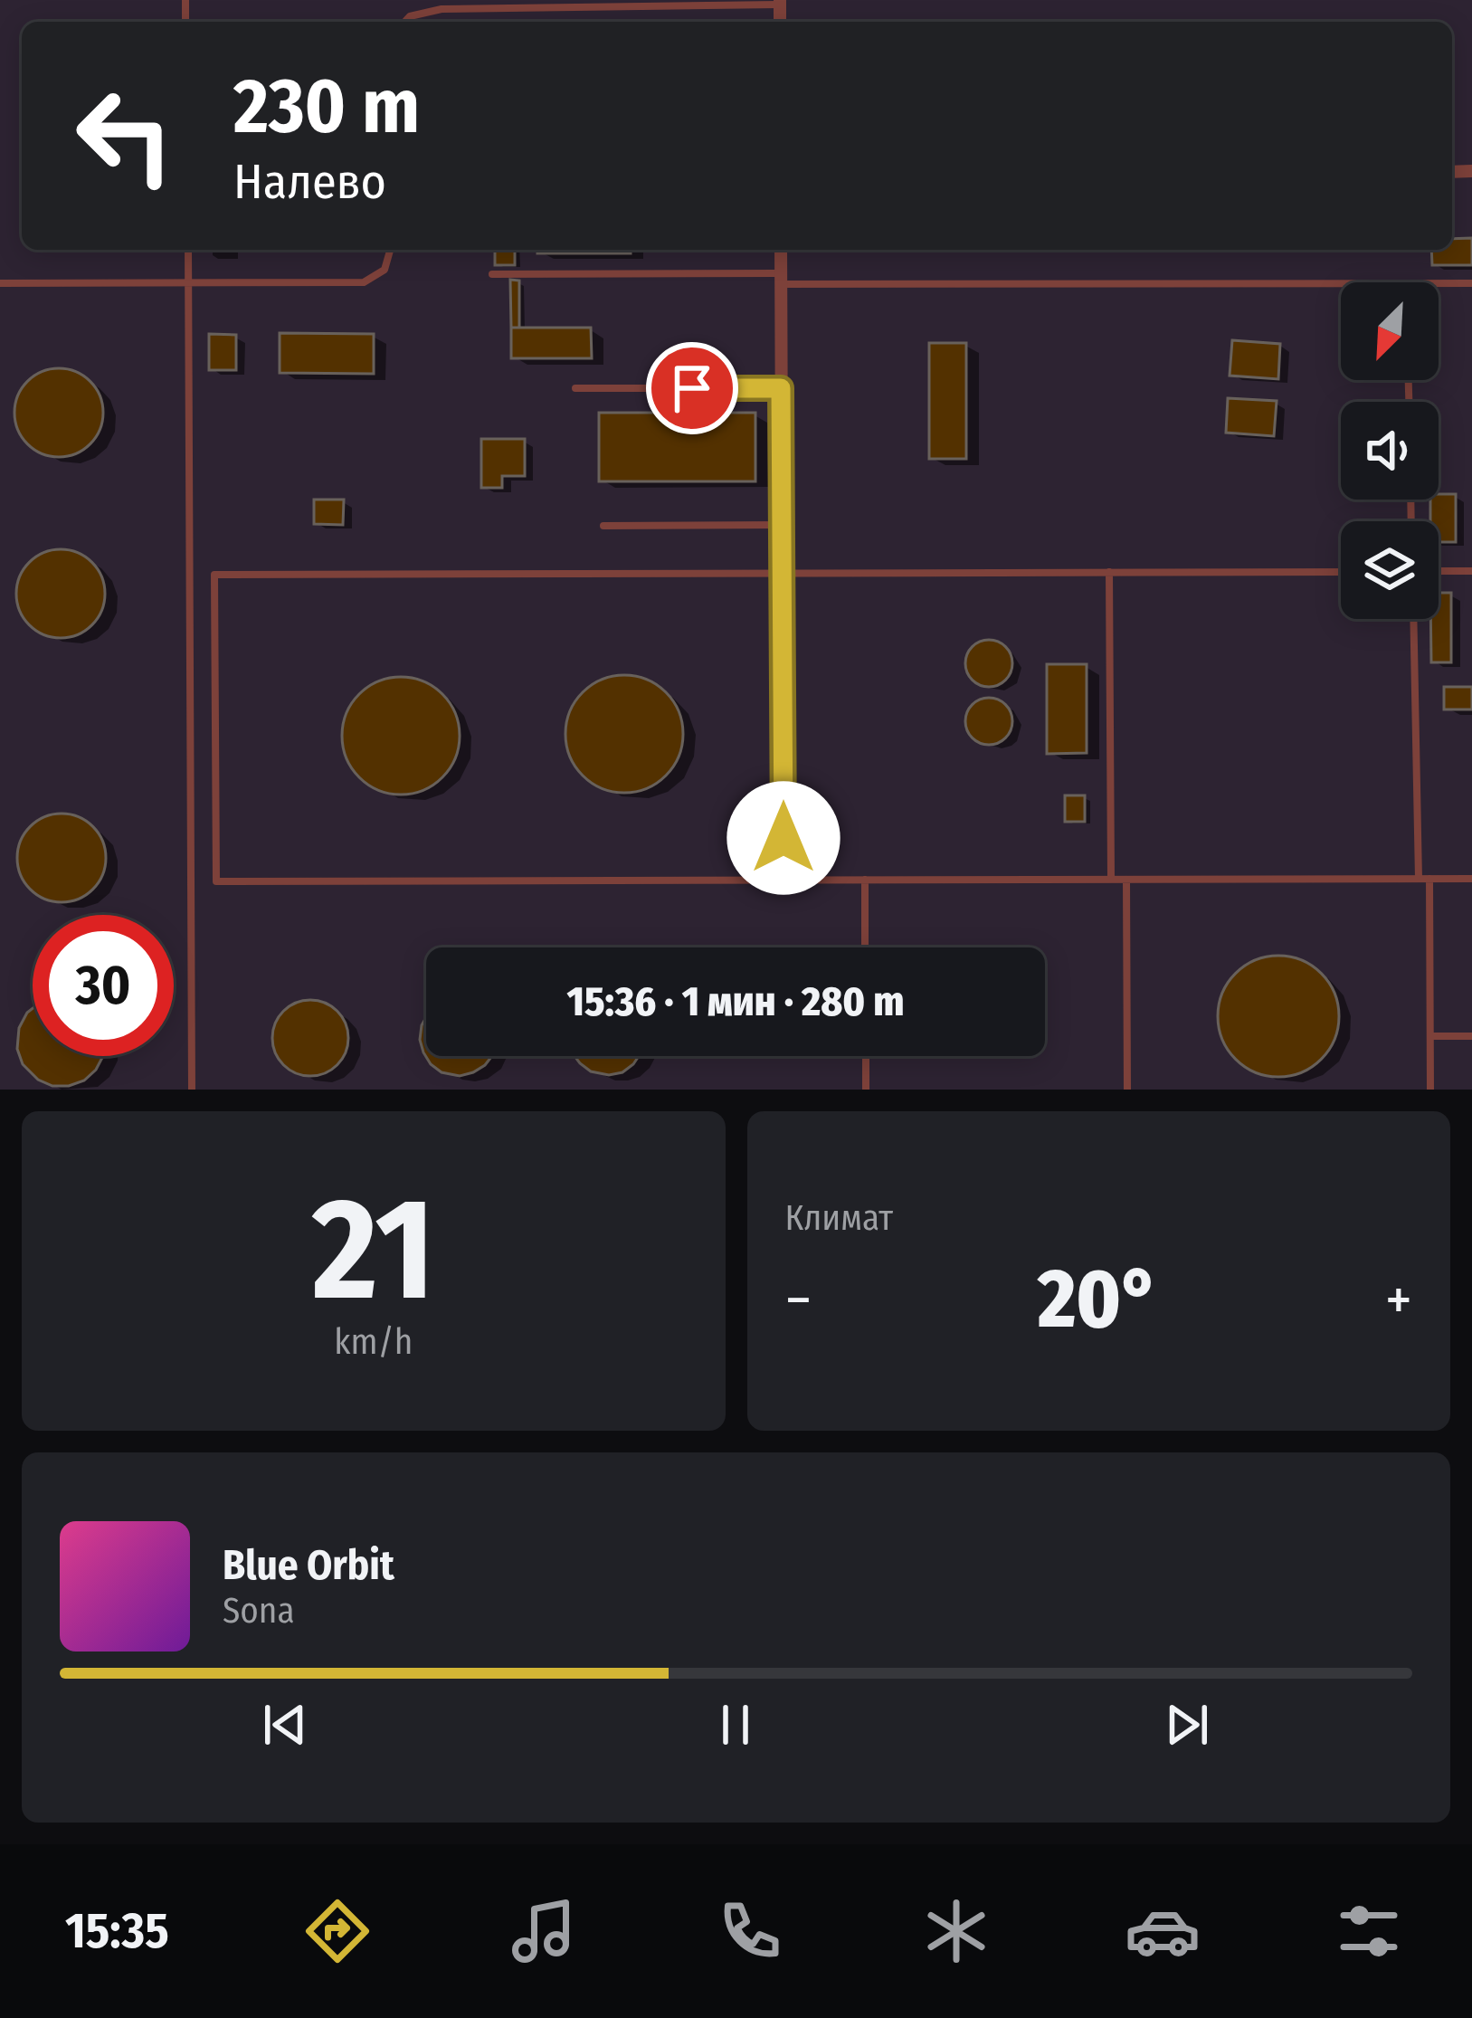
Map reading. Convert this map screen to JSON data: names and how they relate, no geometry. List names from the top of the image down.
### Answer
{
  "north": "bottom left",
  "page": {
    "turn": ["230 m", "Налево"],
    "limit": "30",
    "trip": "15:36 · 1 мин · 280 m",
    "tile": [
      ["21", "km/h"],
      "Климат"
    ],
    "heat": ["−", "20°", "+"],
    "song": ["Blue Orbit", "Sona"],
    "tabs": "15:35"
  }
}
